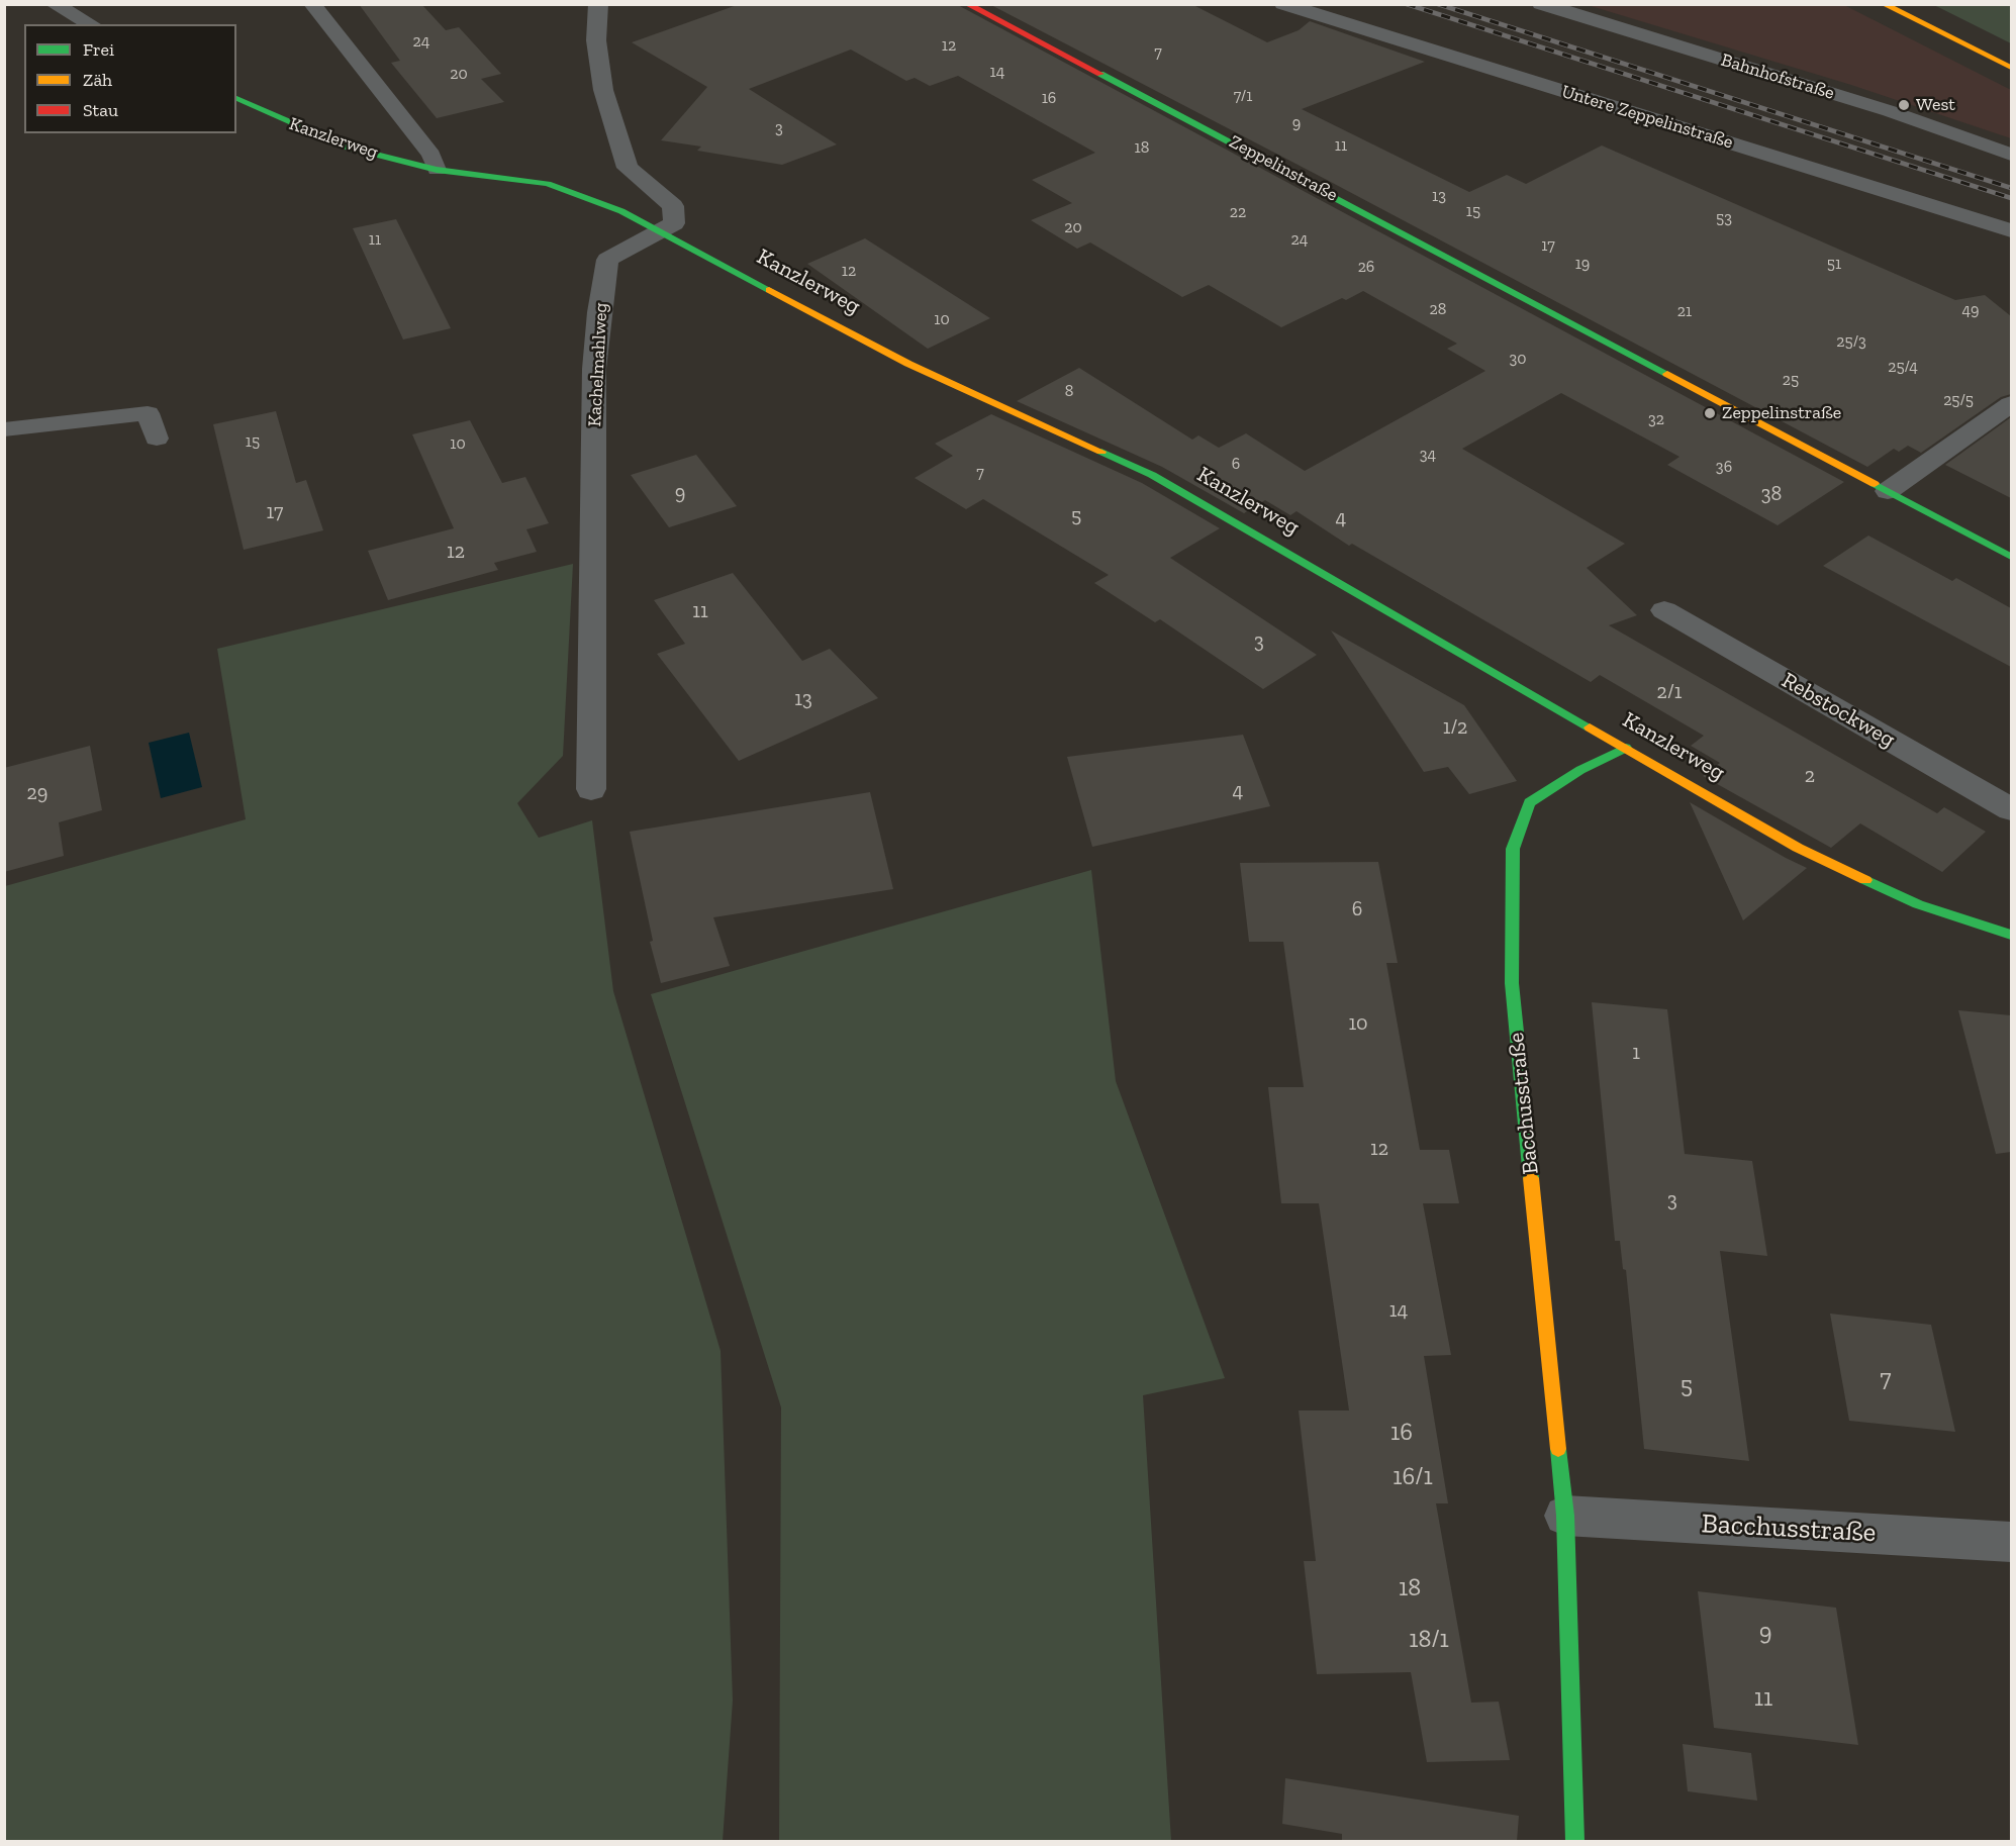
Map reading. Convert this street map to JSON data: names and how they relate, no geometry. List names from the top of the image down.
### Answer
{
  "streets": {
    "street": [
      "Bahnhofstraße",
      "Untere Zeppelinstraße",
      "Kanzlerweg",
      "Zeppelinstraße",
      "Kachelmahlweg",
      "Rebstockweg",
      "Bacchusstraße"
    ]
  },
  "crossings": [
    ["Kanzlerweg", "Kachelmahlweg"],
    ["Kanzlerweg", "Bacchusstraße"]
  ],
  "places": ["West", "Zeppelinstraße"],
  "house_numbers": [
    "24",
    "12",
    "7",
    "14",
    "20",
    "7/1",
    "16",
    "9",
    "3",
    "11",
    "18",
    "13",
    "15",
    "22",
    "53",
    "20",
    "11",
    "24",
    "17",
    "19",
    "51",
    "26",
    "12",
    "28",
    "49",
    "21",
    "10",
    "25/3",
    "30",
    "25/4",
    "25",
    "8",
    "25/5",
    "32",
    "15",
    "10",
    "34",
    "6",
    "36",
    "7",
    "9",
    "38",
    "17",
    "5",
    "4",
    "12",
    "11",
    "3",
    "2/1",
    "13",
    "1/2",
    "2",
    "4",
    "29",
    "6",
    "10",
    "1",
    "12",
    "3",
    "14",
    "7",
    "5",
    "16",
    "16/1",
    "18",
    "9",
    "18/1",
    "11"
  ],
  "legend": ["Frei", "Zäh", "Stau"]
}
